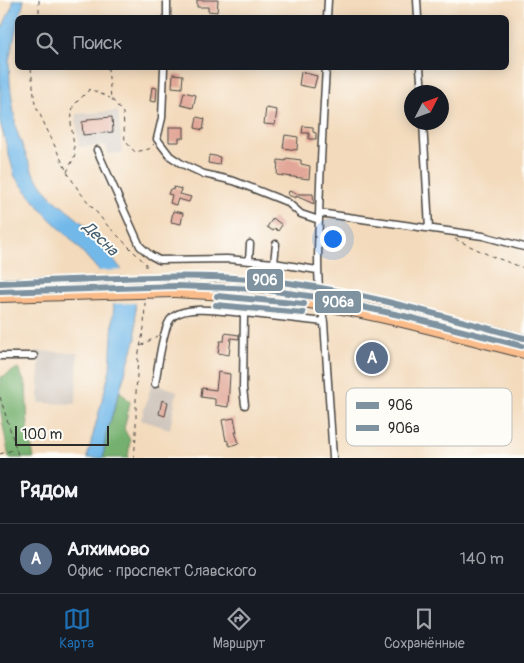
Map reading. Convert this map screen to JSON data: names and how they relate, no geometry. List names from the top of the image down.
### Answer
{
  "water": ["Десна"],
  "lines": ["transit line 906", "transit line 906а"],
  "legend": ["906", "906а"],
  "scale_bar": "100 m",
  "north": "top right",
  "page": {
    "search": "Поиск",
    "pins": "A",
    "scale": "100 m",
    "heading": "Рядом",
    "list": [
      {
        "mark": "A",
        "name": "Алхимово",
        "note": "Офис · проспект Славского",
        "value": "140 m"
      }
    ],
    "nav": ["Карта", "Маршрут", "Сохранённые"]
  }
}
